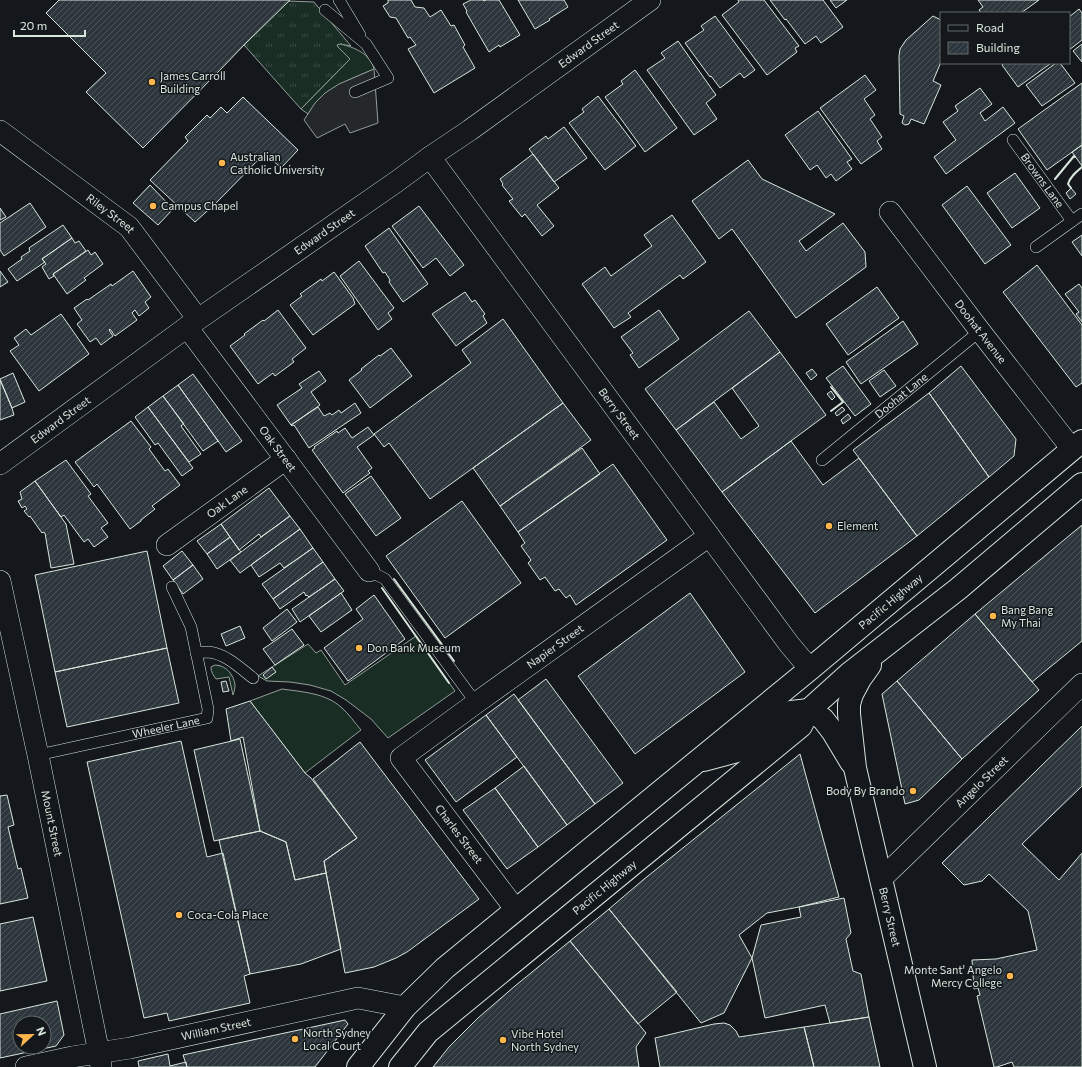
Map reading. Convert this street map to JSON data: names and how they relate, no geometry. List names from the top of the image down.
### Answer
{
  "streets": {
    "main road": ["Berry Street", "Pacific Highway"],
    "street": [
      "Edward Street",
      "Riley Street",
      "Doohat Avenue",
      "Oak Street",
      "Oak Lane",
      "Napier Street",
      "Angelo Street",
      "Mount Street",
      "Charles Street",
      "William Street"
    ],
    "lane": ["Browns Lane", "Doohat Lane", "Wheeler Lane"]
  },
  "crossings": [
    ["Edward Street", "Riley Street"],
    ["Edward Street", "Berry Street"],
    ["Edward Street", "Oak Street"],
    ["Riley Street", "Oak Street"],
    ["Doohat Avenue", "Doohat Lane"],
    ["Doohat Avenue", "Pacific Highway"],
    ["Berry Street", "Pacific Highway"],
    ["Berry Street", "Napier Street"],
    ["Berry Street", "Angelo Street"],
    ["Oak Street", "Oak Lane"],
    ["Pacific Highway", "Charles Street"],
    ["Pacific Highway", "William Street"],
    ["Napier Street", "Charles Street"],
    ["Wheeler Lane", "Mount Street"],
    ["Mount Street", "William Street"]
  ],
  "places": [
    "James Carroll Building",
    "Australian Catholic University",
    "Campus Chapel",
    "Element",
    "Bang Bang My Thai",
    "Don Bank Museum",
    "Body By Brando",
    "Coca-Cola Place",
    "Monte Sant' Angelo Mercy College",
    "North Sydney Local Court",
    "Vibe Hotel North Sydney"
  ],
  "legend": ["Road", "Building"],
  "scale_bar": "20 m",
  "north": "right"
}
